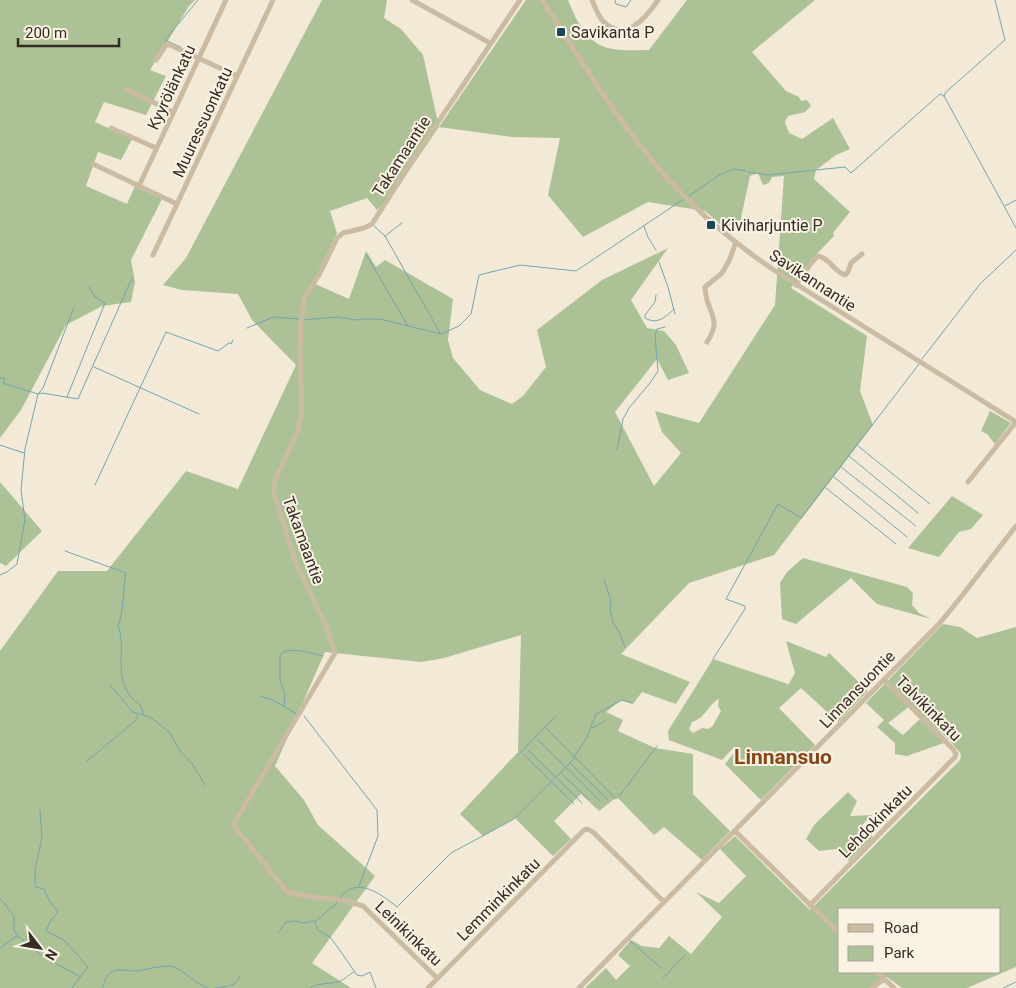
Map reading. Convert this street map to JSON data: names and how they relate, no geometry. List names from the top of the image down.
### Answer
{
  "streets": {
    "street": [
      "Kyyrölänkatu",
      "Muuressuonkatu",
      "Takamaantie",
      "Savikannantie",
      "Linnansuontie",
      "Talvikinkatu",
      "Lehdokinkatu",
      "Lemminkinkatu",
      "Leinikinkatu"
    ]
  },
  "crossings": [
    ["Takamaantie", "Leinikinkatu"],
    ["Linnansuontie", "Talvikinkatu"],
    ["Linnansuontie", "Lemminkinkatu"],
    ["Talvikinkatu", "Lehdokinkatu"],
    ["Lemminkinkatu", "Leinikinkatu"]
  ],
  "districts": ["Linnansuo"],
  "places": {
    "transit": ["Savikanta P", "Kiviharjuntie P"]
  },
  "legend": ["Road", "Park"],
  "scale_bar": "200 m",
  "north": "bottom right"
}
